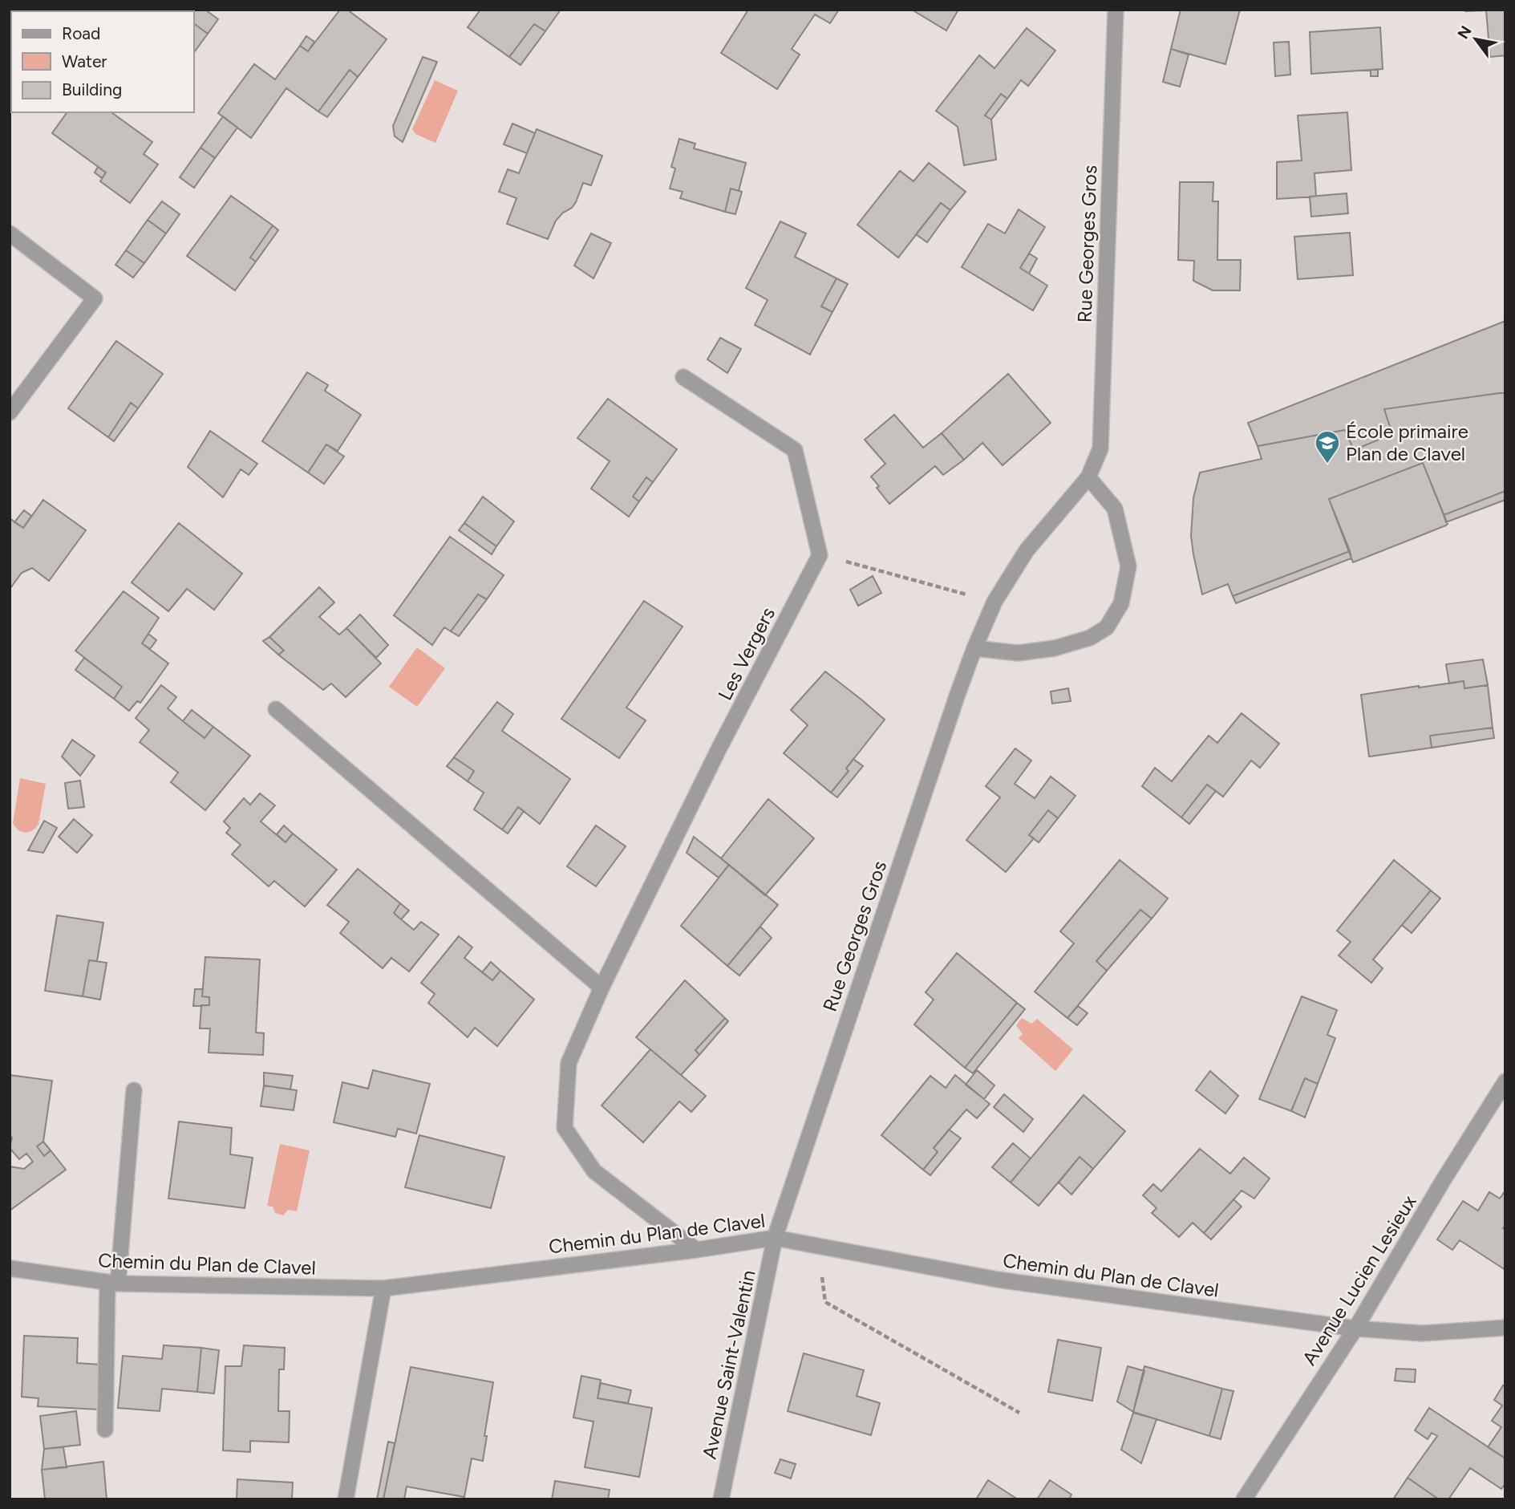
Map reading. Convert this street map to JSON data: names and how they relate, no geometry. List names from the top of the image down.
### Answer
{
  "streets": {
    "street": [
      "Rue Georges Gros",
      "Les Vergers",
      "Chemin du Plan de Clavel",
      "Avenue Lucien Lesieux",
      "Avenue Saint-Valentin"
    ]
  },
  "crossings": [
    ["Rue Georges Gros", "Chemin du Plan de Clavel"],
    ["Rue Georges Gros", "Avenue Saint-Valentin"],
    ["Les Vergers", "Chemin du Plan de Clavel"],
    ["Chemin du Plan de Clavel", "Avenue Lucien Lesieux"],
    ["Chemin du Plan de Clavel", "Avenue Saint-Valentin"]
  ],
  "places": {
    "school or university": ["École primaire Plan de Clavel"]
  },
  "legend": ["Road", "Water", "Building"],
  "north": "top left"
}
